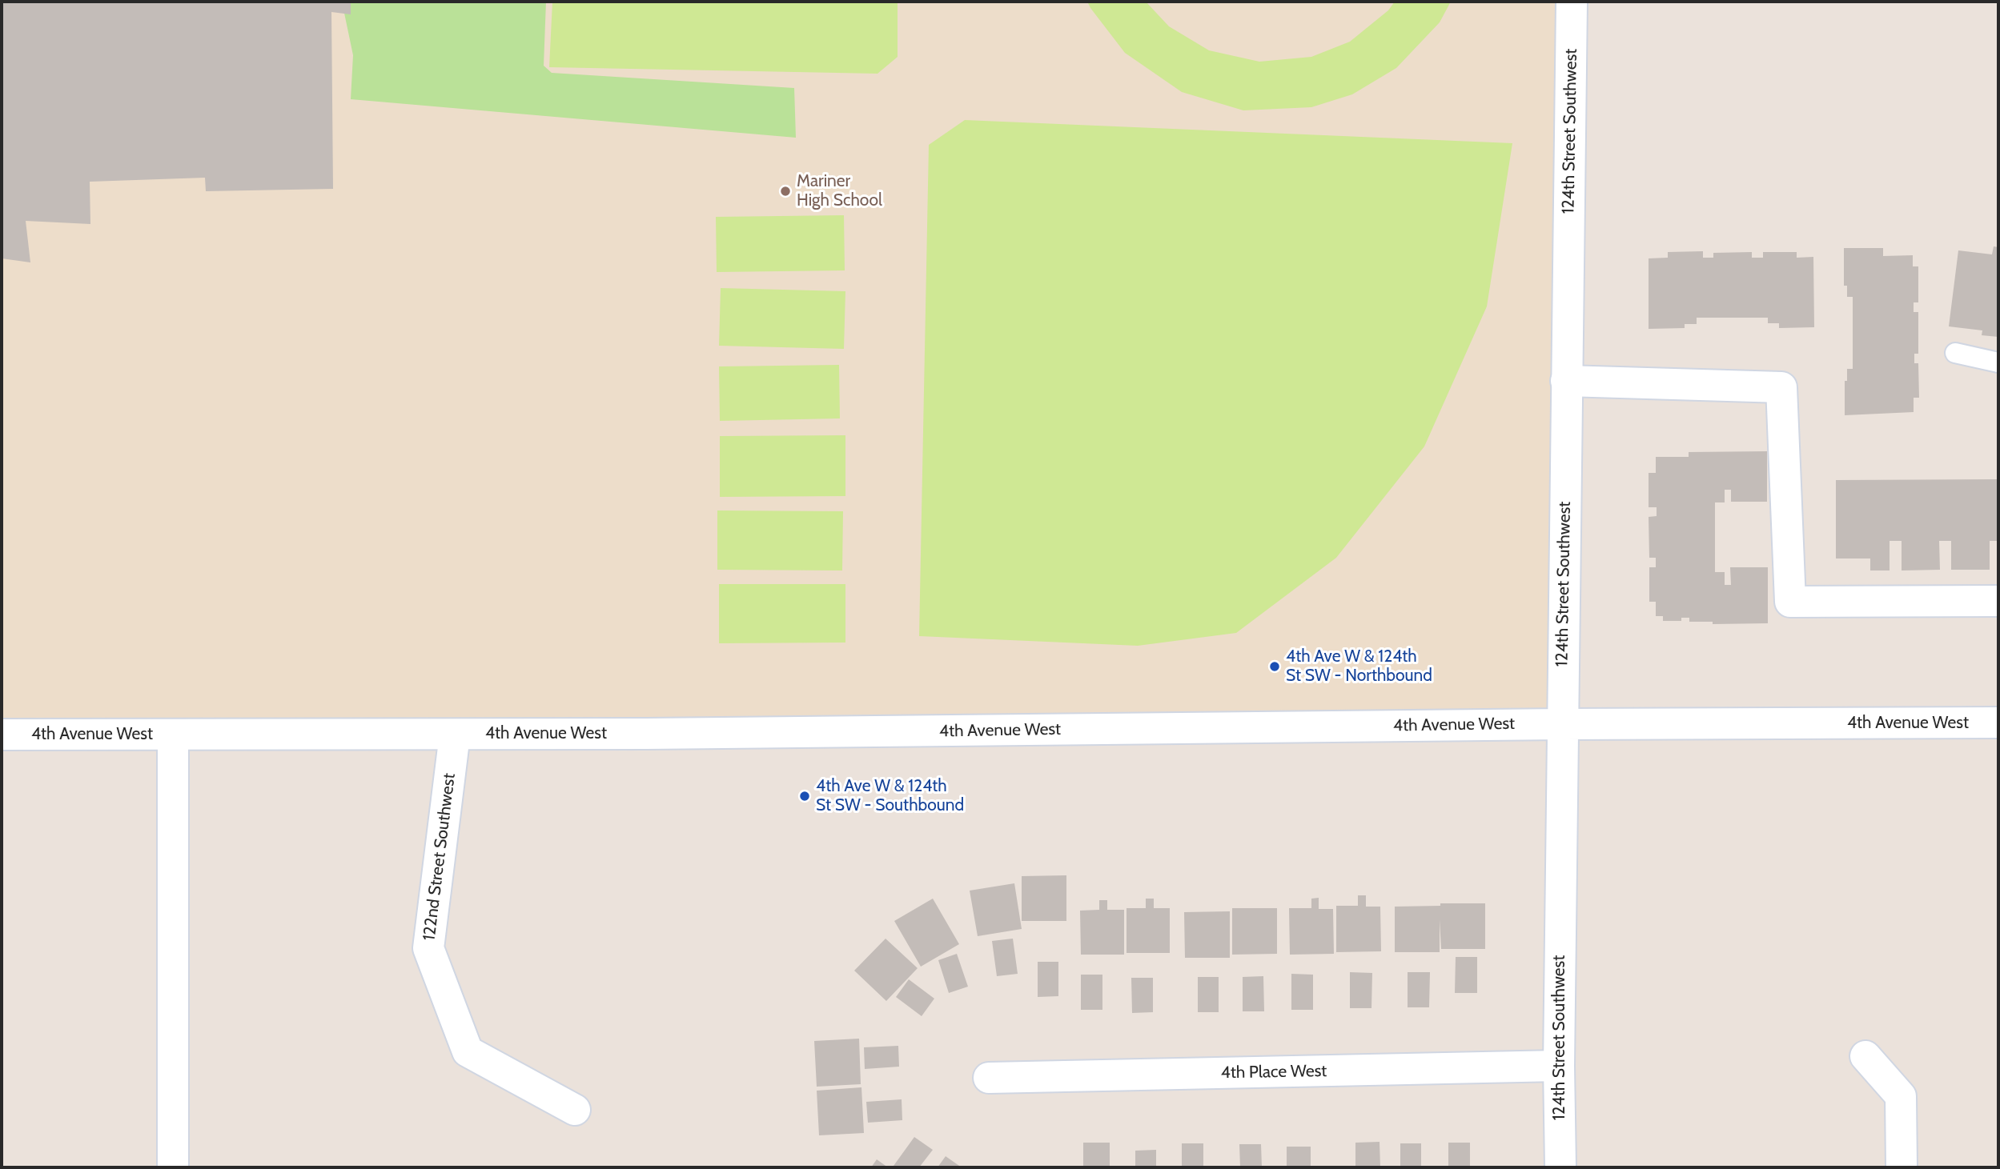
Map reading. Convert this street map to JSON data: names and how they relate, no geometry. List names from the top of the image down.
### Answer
{
  "streets": {
    "street": [
      "124th Street Southwest",
      "4th Avenue West",
      "122nd Street Southwest",
      "4th Place West"
    ]
  },
  "crossings": [
    ["124th Street Southwest", "4th Avenue West"],
    ["124th Street Southwest", "4th Place West"],
    ["4th Avenue West", "122nd Street Southwest"]
  ],
  "places": ["Mariner High School", "4th Ave W & 124th St SW - Northbound", "4th Ave W & 124th St SW - Southbound"]
}
